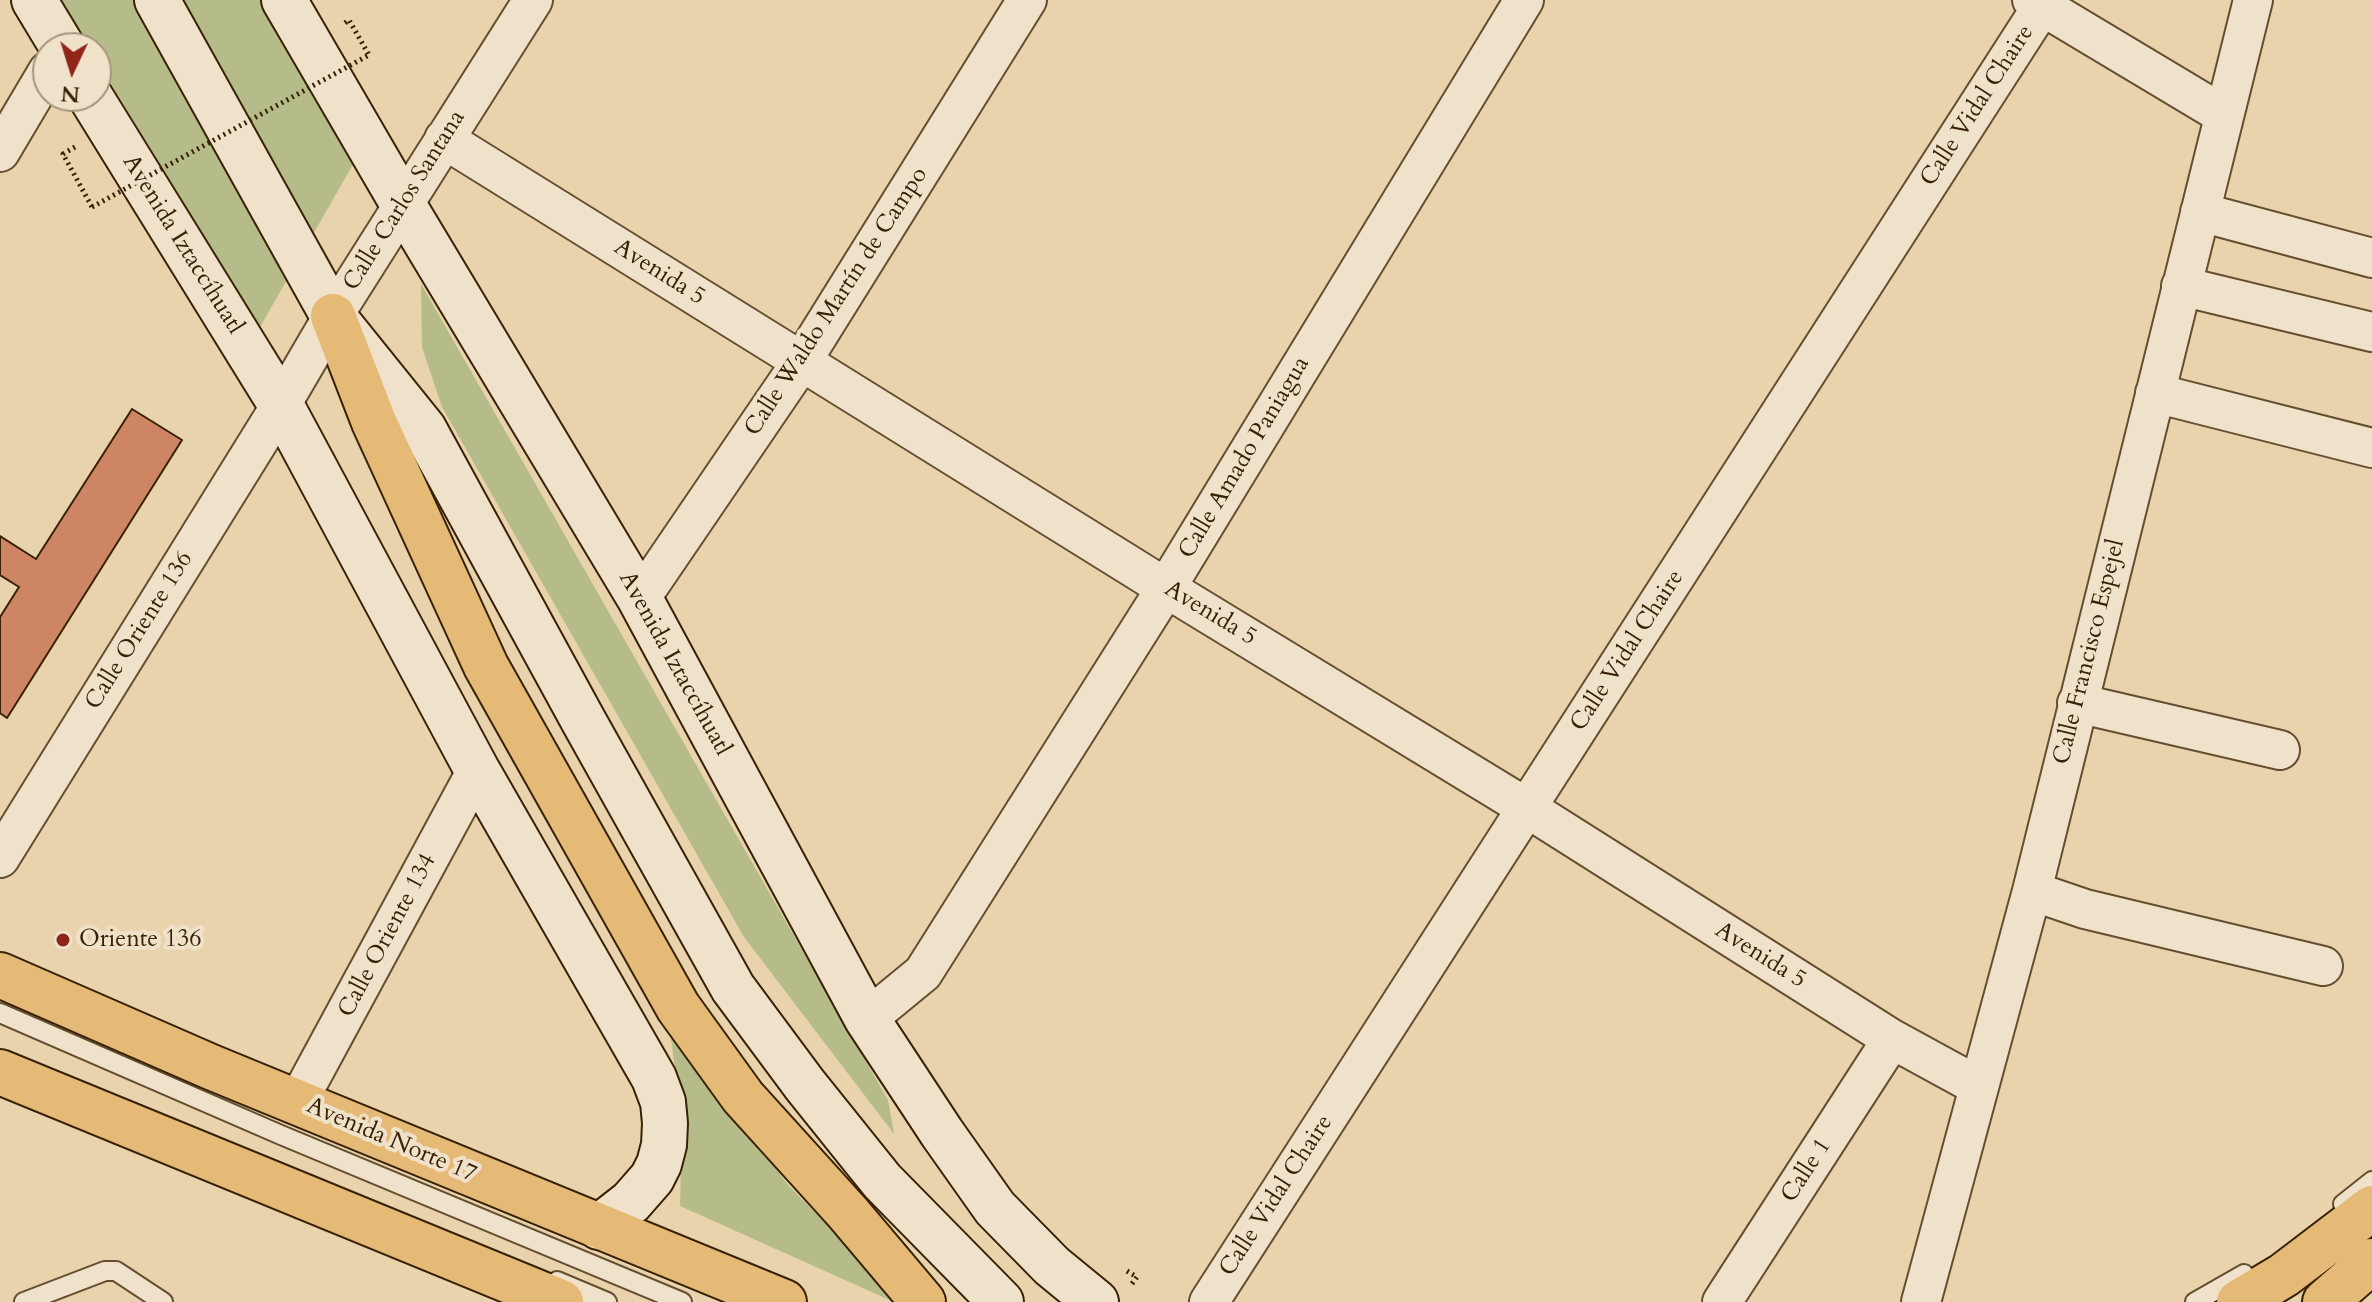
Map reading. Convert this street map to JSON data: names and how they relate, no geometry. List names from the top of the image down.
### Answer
{
  "streets": {
    "main road": ["Avenida Iztaccíhuatl", "Avenida Norte 17"],
    "street": [
      "Calle Vidal Chaire",
      "Calle Carlos Santana",
      "Avenida 5",
      "Calle Waldo Martín de Campo",
      "Calle Amado Paniagua",
      "Calle Oriente 136",
      "Calle Francisco Espejel",
      "Calle Oriente 134",
      "Calle 1"
    ]
  },
  "crossings": [
    ["Calle Vidal Chaire", "Avenida 5"],
    ["Calle Carlos Santana", "Avenida Iztaccíhuatl"],
    ["Calle Carlos Santana", "Avenida 5"],
    ["Calle Carlos Santana", "Calle Oriente 136"],
    ["Avenida Iztaccíhuatl", "Calle Waldo Martín de Campo"],
    ["Avenida Iztaccíhuatl", "Calle Amado Paniagua"],
    ["Avenida Iztaccíhuatl", "Calle Oriente 136"],
    ["Avenida Iztaccíhuatl", "Calle Oriente 134"],
    ["Avenida Iztaccíhuatl", "Avenida Norte 17"],
    ["Avenida 5", "Calle Waldo Martín de Campo"],
    ["Avenida 5", "Calle Amado Paniagua"],
    ["Avenida 5", "Calle Francisco Espejel"],
    ["Avenida 5", "Calle 1"],
    ["Calle Oriente 134", "Avenida Norte 17"]
  ],
  "places": ["Oriente 136"],
  "north": "bottom"
}
